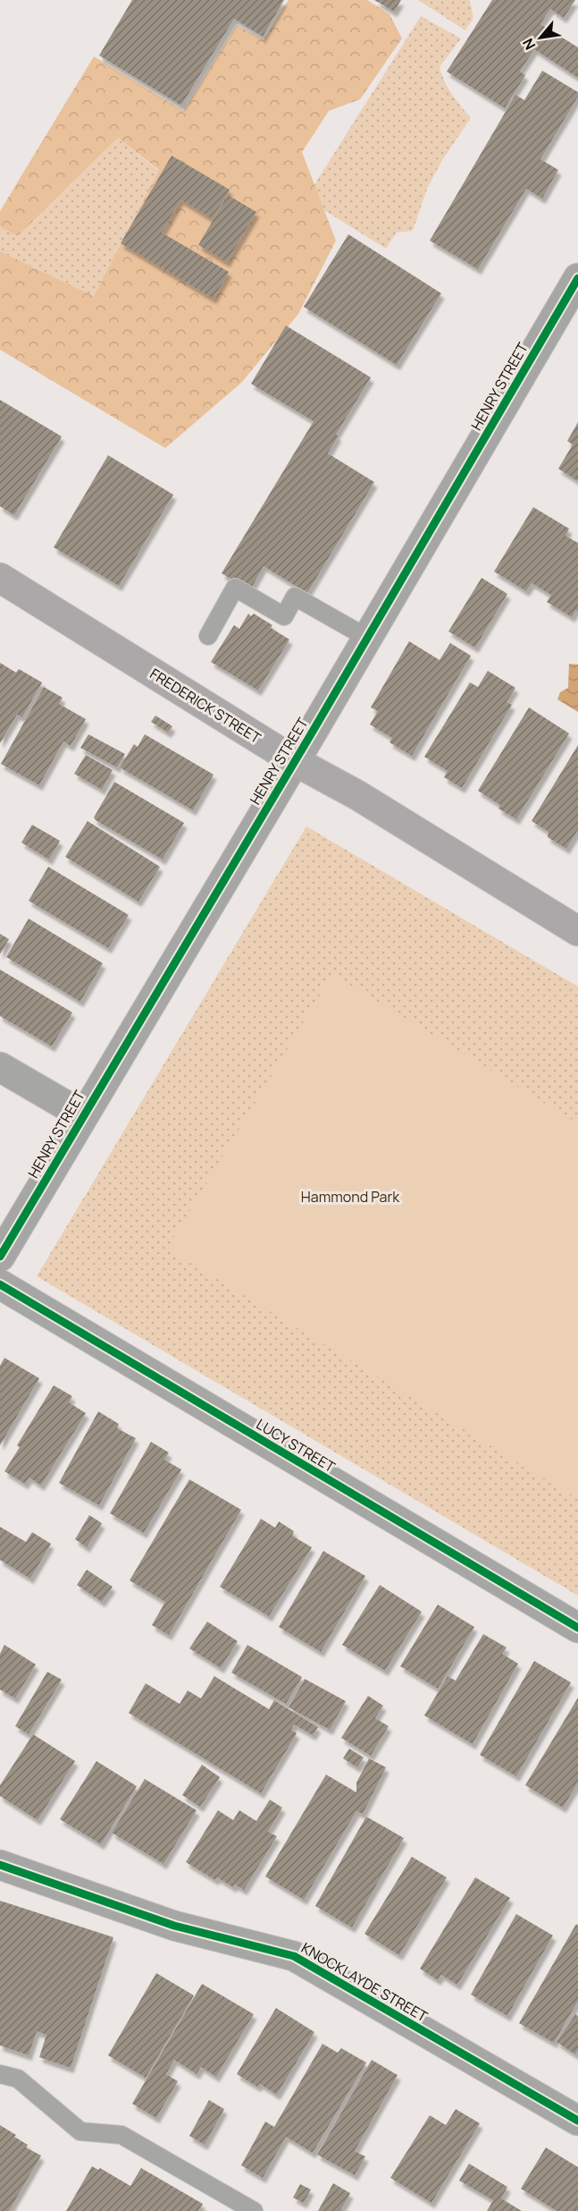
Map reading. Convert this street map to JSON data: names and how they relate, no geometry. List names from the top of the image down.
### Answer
{
  "streets": {
    "main road": ["FREDERICK STREET"],
    "street": ["HENRY STREET", "LUCY STREET", "KNOCKLAYDE STREET"]
  },
  "crossings": [
    ["HENRY STREET", "FREDERICK STREET"]
  ],
  "parks": ["Hammond Park"],
  "north": "bottom left"
}
